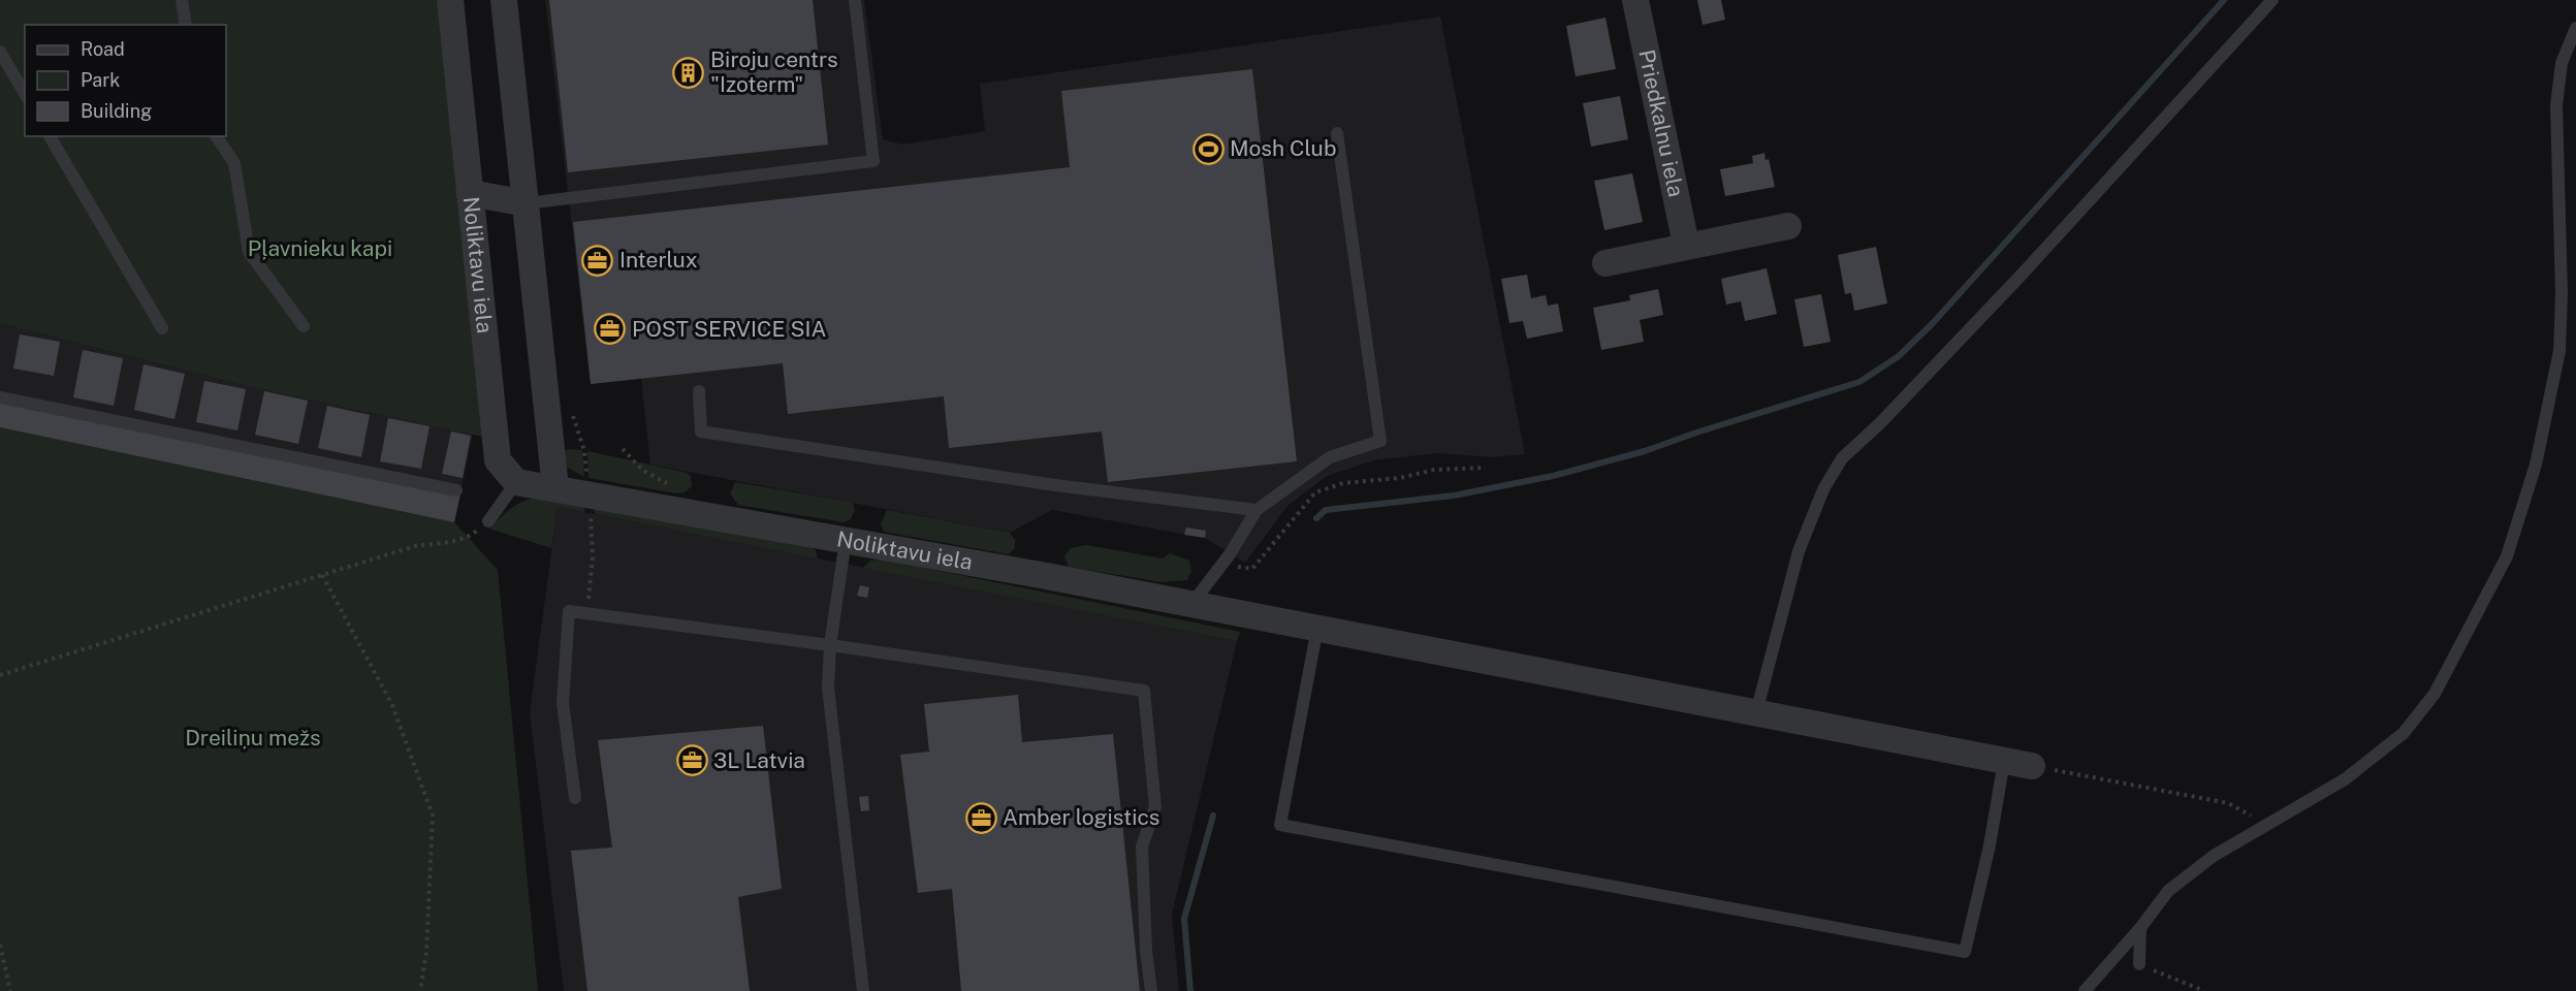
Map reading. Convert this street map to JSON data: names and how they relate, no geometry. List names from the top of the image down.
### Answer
{
  "streets": {
    "street": ["Priedkalnu iela", "Noliktavu iela"]
  },
  "parks": ["Pļavnieku kapi", "Dreiliņu mežs"],
  "places": {
    "building": ["Biroju centrs \"Izoterm\""],
    "sports": ["Mosh Club"],
    "office": [
      "Interlux",
      "POST SERVICE SIA",
      "3L Latvia",
      "Amber logistics"
    ]
  },
  "legend": ["Road", "Park", "Building"]
}
